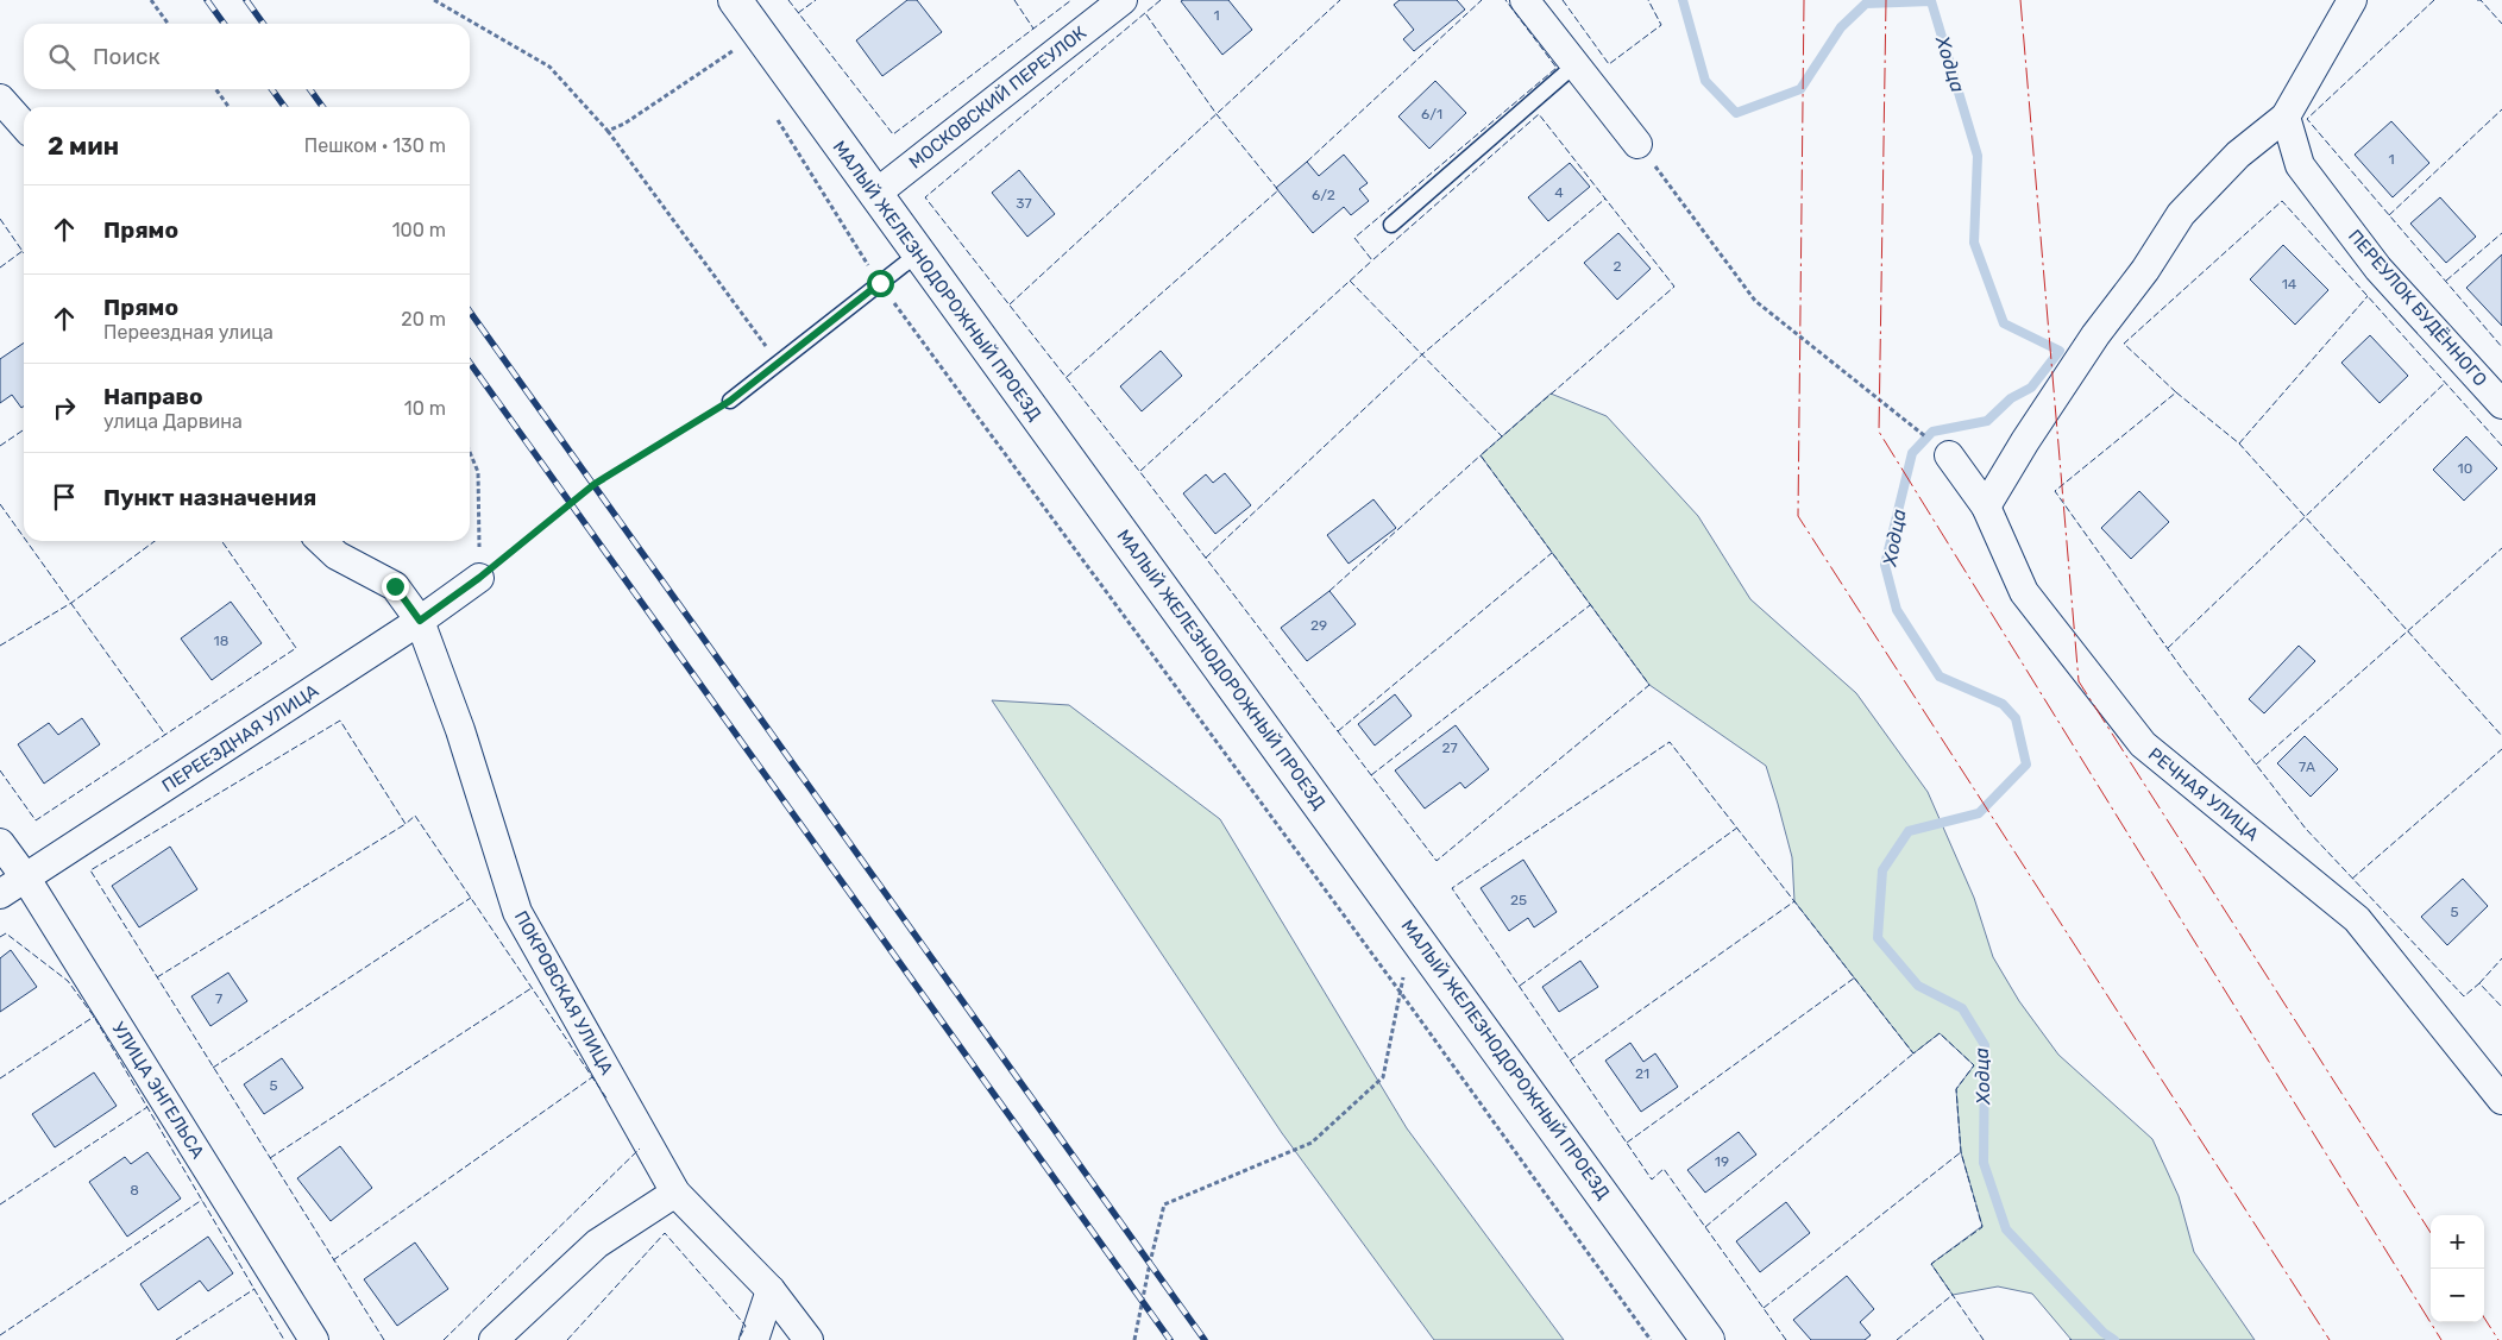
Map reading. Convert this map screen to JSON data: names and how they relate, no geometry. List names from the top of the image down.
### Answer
{
  "streets": {
    "street": [
      "МОСКОВСКИЙ ПЕРЕУЛОК",
      "МАЛЫЙ ЖЕЛЕЗНОДОРОЖНЫЙ ПРОЕЗД",
      "ПЕРЕУЛОК БУДЁННОГО",
      "ПЕРЕЕЗДНАЯ УЛИЦА",
      "РЕЧНАЯ УЛИЦА",
      "ПОКРОВСКАЯ УЛИЦА",
      "УЛИЦА ЭНГЕЛЬСА"
    ]
  },
  "crossings": [
    ["МОСКОВСКИЙ ПЕРЕУЛОК", "МАЛЫЙ ЖЕЛЕЗНОДОРОЖНЫЙ ПРОЕЗД"],
    ["ПЕРЕЕЗДНАЯ УЛИЦА", "ПОКРОВСКАЯ УЛИЦА"],
    ["ПЕРЕЕЗДНАЯ УЛИЦА", "УЛИЦА ЭНГЕЛЬСА"]
  ],
  "water": ["Ходца"],
  "house_numbers": [
    "1",
    "6/1",
    "1",
    "4",
    "6/2",
    "37",
    "2",
    "14",
    "10",
    "29",
    "18",
    "27",
    "7А",
    "25",
    "5",
    "7",
    "21",
    "5",
    "19",
    "8"
  ],
  "page": {
    "search": "Поиск",
    "heading": ["2 мин", "Пешком · 130 m"],
    "list": [
      ["Прямо", "100 m"],
      ["Прямо", "Переездная улица", "20 m"],
      ["Направо", "улица Дарвина", "10 m"],
      "Пункт назначения"
    ],
    "map_buttons": ["+", "−"]
  }
}
